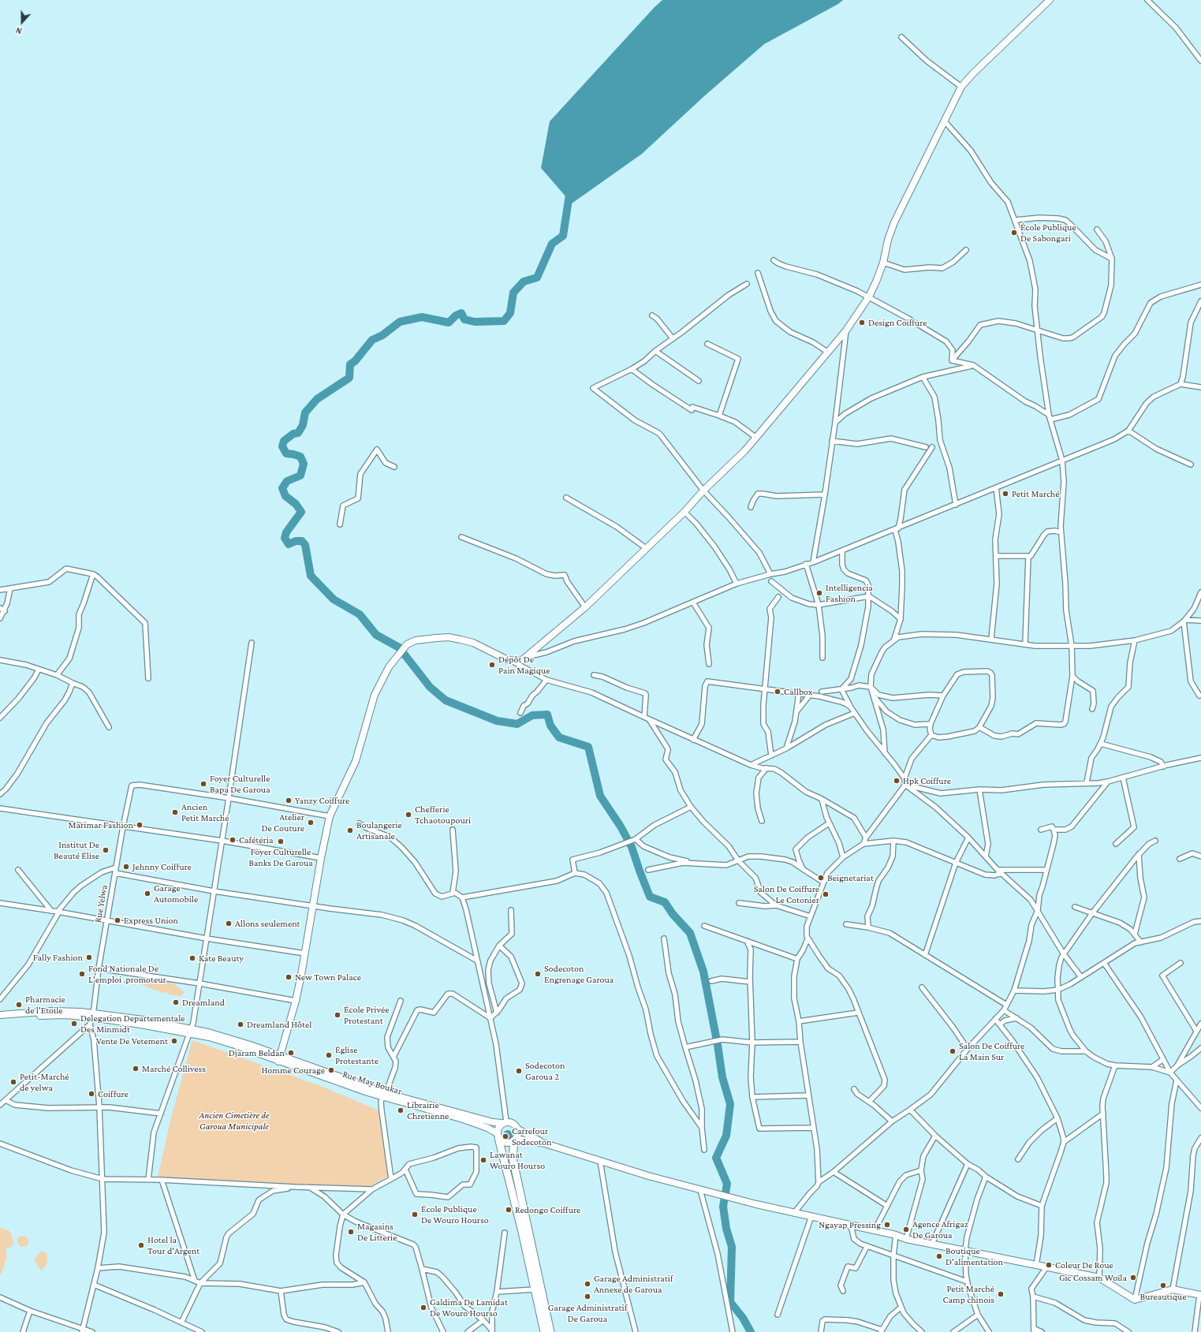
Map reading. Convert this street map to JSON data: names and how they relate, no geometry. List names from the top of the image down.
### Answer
{
  "streets": {
    "main road": ["Rue May Boukar"],
    "street": ["Rue Yelwa"]
  },
  "crossings": [
    ["Rue Yelwa", "Rue May Boukar"]
  ],
  "parks": ["Ancien Cimetière de Garoua Municipale"],
  "places": [
    "École Publique De Sabongari",
    "Design Coiffure",
    "Petit Marché",
    "Intelligencia Fashion",
    "Dépôt De Pain Magique",
    "Callbox",
    "Hpk Coiffure",
    "Foyer Culturelle Bapa De Garoua",
    "Yanzy Coiffure",
    "Ancien Petit Marché",
    "Chefferie Tchaotoupouri",
    "Atelier De Couture",
    "Marimar Fashion",
    "Boulangerie Artisanale",
    "Cafétéria",
    "Foyer Culturelle Banks De Garoua",
    "Institut De Beauté Élise",
    "Jehnny Coiffure",
    "Beignetariat",
    "Garage Automobile",
    "Salon De Coiffure Le Cotonier",
    "Express Union",
    "Allons seulement",
    "Fally Fashion",
    "Kate Beauty",
    "Fond Nationale De L'emploi .promoteur",
    "Sodecoton Engrenage Garoua",
    "New Town Palace",
    "Dreamland",
    "Pharmacie de l'Etoile",
    "École Privée Protestant",
    "Delegation Departementale Des Minmidt",
    "Dreamland Hôtel",
    "Vente De Vetement",
    "Salon De Coiffure La Main Sur",
    "Djaram Beldan",
    "Église Protestante",
    "Marché Collivess",
    "Homme Courage",
    "Sodecoton Garoua 2",
    "Petit-Marché de yelwa",
    "Coiffure",
    "Librairie Chretienne",
    "Carrefour Sodecoton",
    "Lawanat Wouro Hourso",
    "Redongo Coiffure",
    "École Publique De Wouro Hourso",
    "Ngayap Pressing",
    "Agence Afrigaz De Garoua",
    "Magasins De Litterie",
    "Hotel la Tour d'Argent",
    "Boutique D'alimentation",
    "Coleur De Roue",
    "Gic Cossam Woïla",
    "Garage Administratif Annexe de Garoua",
    "Bureautique",
    "Petit Marché Camp chinois",
    "Garage Administratif De Garoua",
    "Galdima De Lamidat De Wouro Hourso"
  ],
  "north": "bottom"
}
